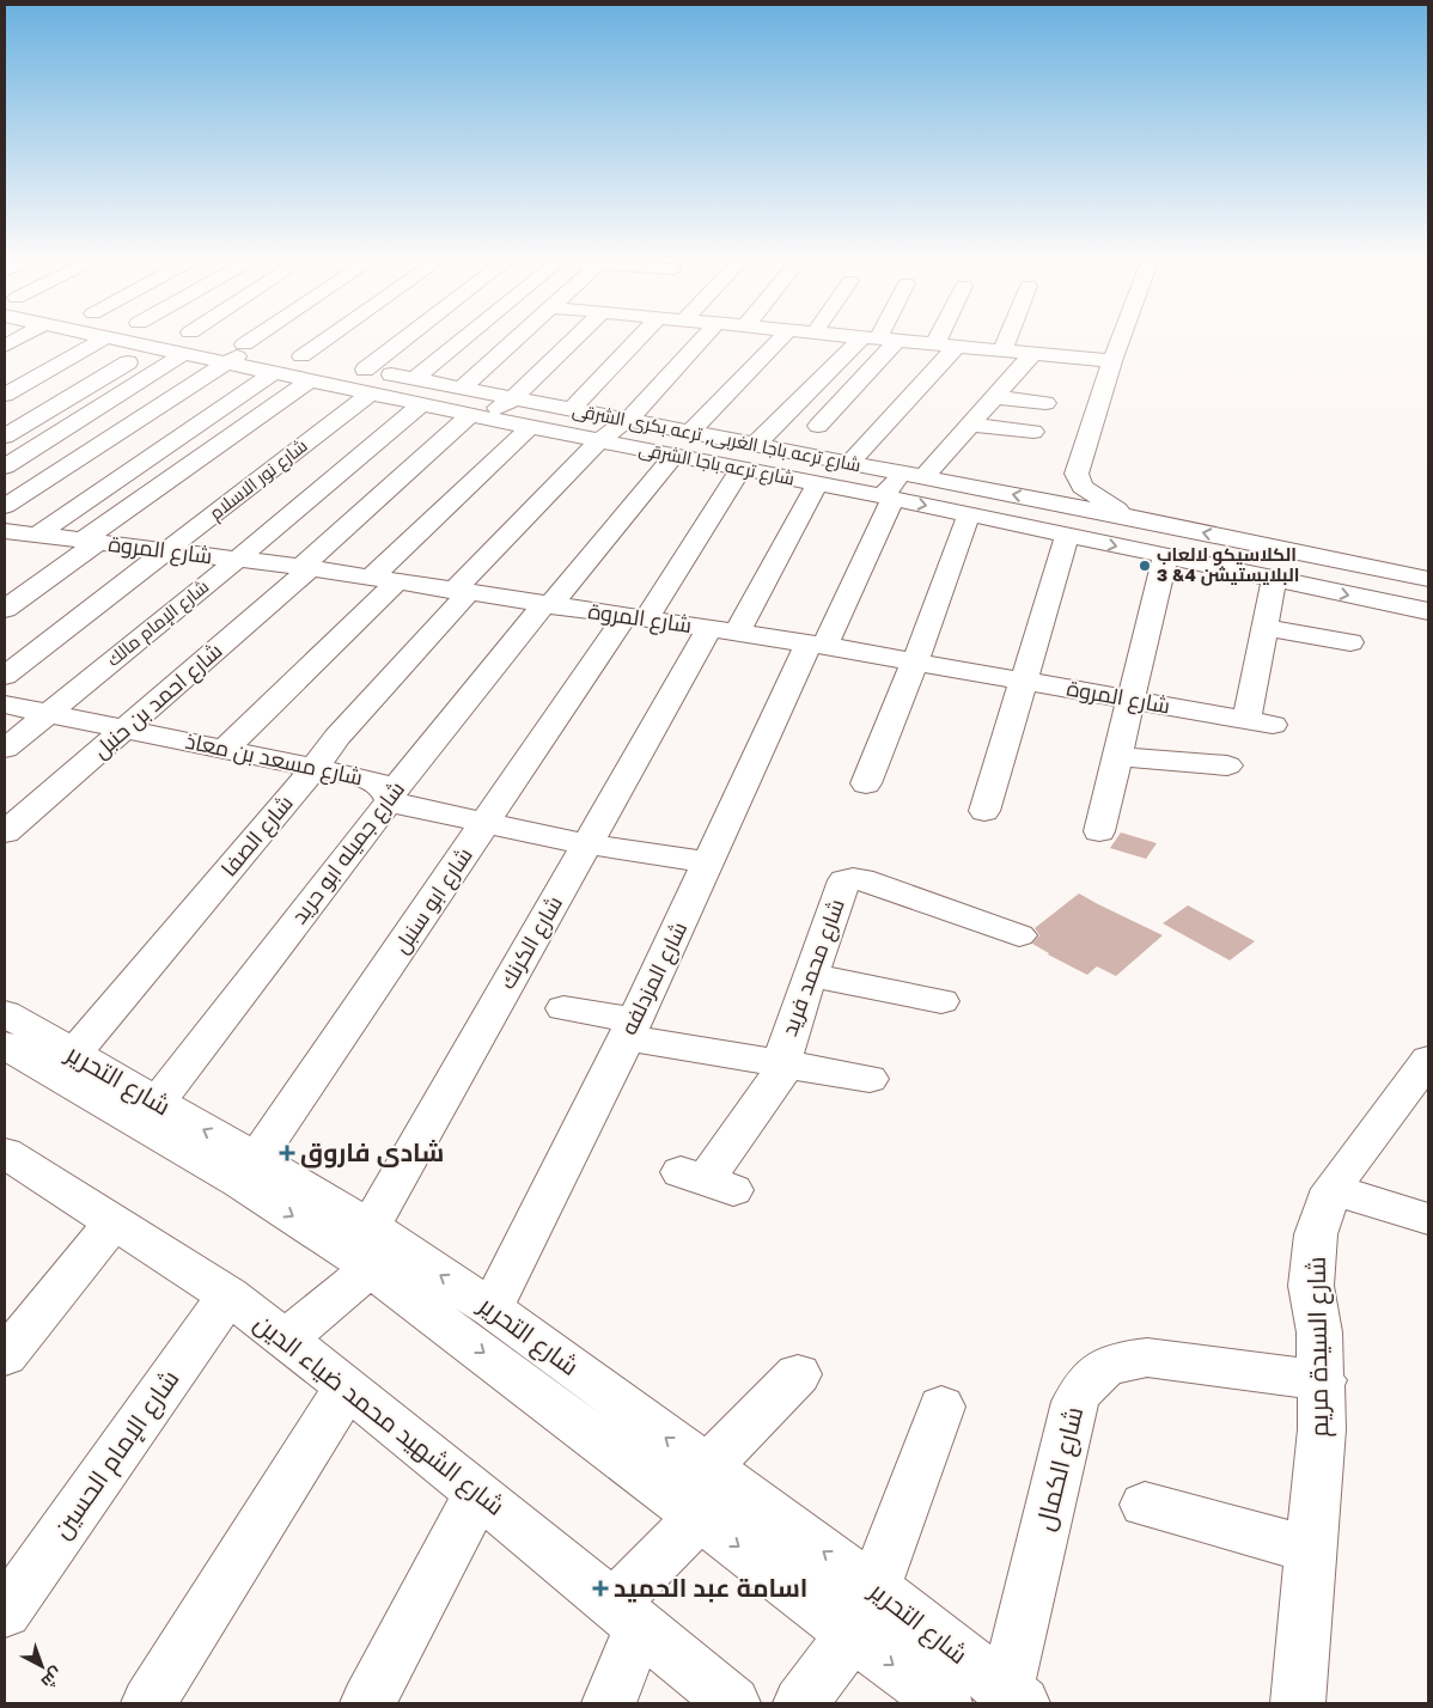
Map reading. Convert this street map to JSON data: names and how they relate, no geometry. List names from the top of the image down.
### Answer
{
  "streets": {
    "street": [
      "شارع ترعه باجا الغربى, ترعه بكرى الشرقى",
      "شارع ترعه باجا الشرقى",
      "شارع نور الاسلام",
      "شارع المروة",
      "شارع الإمام مالك",
      "شارع احمد بن حنبل",
      "شارع مسعد بن معاذ",
      "شارع الصفا",
      "شارع جميله ابو حريد",
      "شارع ابو سنبل",
      "شارع الكرنك",
      "شارع محمد فريد",
      "شارع المزدلفه",
      "شارع التحرير",
      "شارع السيدة مريم",
      "شارع الشهيد محمد ضياء الدين",
      "شارع الإمام الحسين",
      "شارع الكمال"
    ]
  },
  "crossings": [
    ["شارع ترعه باجا الغربى, ترعه بكرى الشرقى", "شارع ترعه باجا الشرقى"],
    ["شارع ترعه باجا الغربى, ترعه بكرى الشرقى", "شارع نور الاسلام"],
    ["شارع ترعه باجا الغربى, ترعه بكرى الشرقى", "شارع احمد بن حنبل"],
    ["شارع ترعه باجا الغربى, ترعه بكرى الشرقى", "شارع الصفا"],
    ["شارع ترعه باجا الغربى, ترعه بكرى الشرقى", "شارع ابو سنبل"],
    ["شارع ترعه باجا الغربى, ترعه بكرى الشرقى", "شارع المزدلفه"],
    ["شارع ترعه باجا الشرقى", "شارع نور الاسلام"],
    ["شارع ترعه باجا الشرقى", "شارع الإمام مالك"],
    ["شارع ترعه باجا الشرقى", "شارع احمد بن حنبل"],
    ["شارع ترعه باجا الشرقى", "شارع الصفا"],
    ["شارع ترعه باجا الشرقى", "شارع جميله ابو حريد"],
    ["شارع ترعه باجا الشرقى", "شارع ابو سنبل"],
    ["شارع ترعه باجا الشرقى", "شارع الكرنك"],
    ["شارع ترعه باجا الشرقى", "شارع المزدلفه"],
    ["شارع نور الاسلام", "شارع المروة"],
    ["شارع المروة", "شارع الإمام مالك"],
    ["شارع المروة", "شارع احمد بن حنبل"],
    ["شارع المروة", "شارع الصفا"],
    ["شارع المروة", "شارع جميله ابو حريد"],
    ["شارع المروة", "شارع ابو سنبل"],
    ["شارع المروة", "شارع الكرنك"],
    ["شارع المروة", "شارع المزدلفه"],
    ["شارع الإمام مالك", "شارع مسعد بن معاذ"],
    ["شارع احمد بن حنبل", "شارع مسعد بن معاذ"],
    ["شارع مسعد بن معاذ", "شارع الصفا"],
    ["شارع مسعد بن معاذ", "شارع جميله ابو حريد"],
    ["شارع مسعد بن معاذ", "شارع ابو سنبل"],
    ["شارع مسعد بن معاذ", "شارع الكرنك"],
    ["شارع مسعد بن معاذ", "شارع المزدلفه"],
    ["شارع الصفا", "شارع التحرير"],
    ["شارع جميله ابو حريد", "شارع التحرير"],
    ["شارع ابو سنبل", "شارع التحرير"],
    ["شارع الكرنك", "شارع التحرير"],
    ["شارع المزدلفه", "شارع التحرير"],
    ["شارع التحرير", "شارع الكمال"],
    ["شارع السيدة مريم", "شارع الكمال"],
    ["شارع الشهيد محمد ضياء الدين", "شارع الإمام الحسين"]
  ],
  "places": {
    "other": ["الكلاسيكو لالعاب البلايستيشن 4& 3"],
    "health": ["شادى فاروق", "اسامة عبد الحميد"]
  },
  "north": "bottom right"
}
